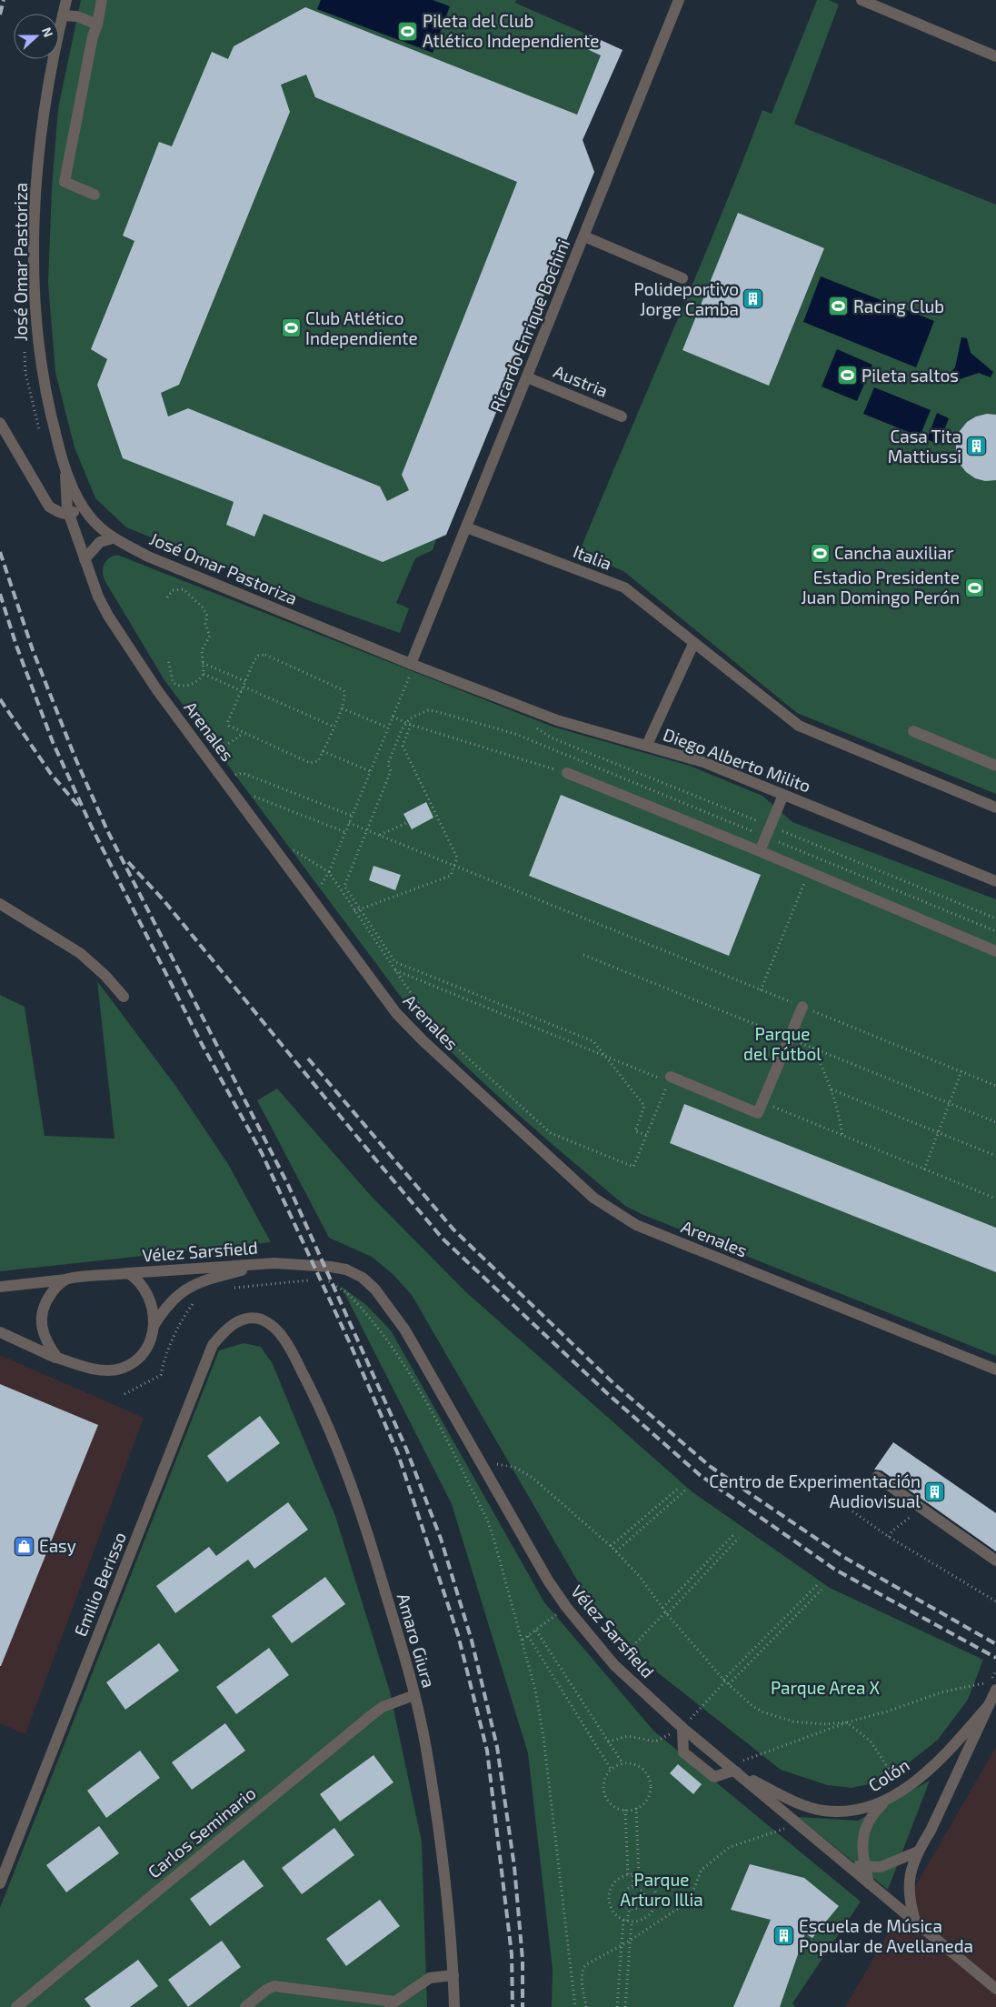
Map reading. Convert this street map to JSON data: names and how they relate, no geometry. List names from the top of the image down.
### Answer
{
  "streets": {
    "street": [
      "José Omar Pastoriza",
      "Ricardo Enrique Bochini",
      "Austria",
      "Italia",
      "Arenales",
      "Diego Alberto Milito",
      "Vélez Sarsfield",
      "Emilio Berisso",
      "Amaro Giura",
      "Colón",
      "Carlos Seminario"
    ]
  },
  "crossings": [
    ["José Omar Pastoriza", "Ricardo Enrique Bochini"],
    ["José Omar Pastoriza", "Arenales"],
    ["José Omar Pastoriza", "Diego Alberto Milito"],
    ["Ricardo Enrique Bochini", "Austria"],
    ["Ricardo Enrique Bochini", "Italia"],
    ["Ricardo Enrique Bochini", "Diego Alberto Milito"],
    ["Vélez Sarsfield", "Colón"],
    ["Emilio Berisso", "Amaro Giura"],
    ["Amaro Giura", "Carlos Seminario"]
  ],
  "parks": ["Parque del Fútbol", "Parque Area X", "Parque Arturo Illia"],
  "places": {
    "sports": [
      "Pileta del Club Atlético Independiente",
      "Racing Club",
      "Club Atlético Independiente",
      "Pileta saltos",
      "Cancha auxiliar",
      "Estadio Presidente Juan Domingo Perón"
    ],
    "building": [
      "Polideportivo Jorge Camba",
      "Casa Tita Mattiussi",
      "Centro de Experimentación Audiovisual",
      "Escuela de Música Popular de Avellaneda"
    ],
    "shop": ["Easy"]
  },
  "north": "right"
}
